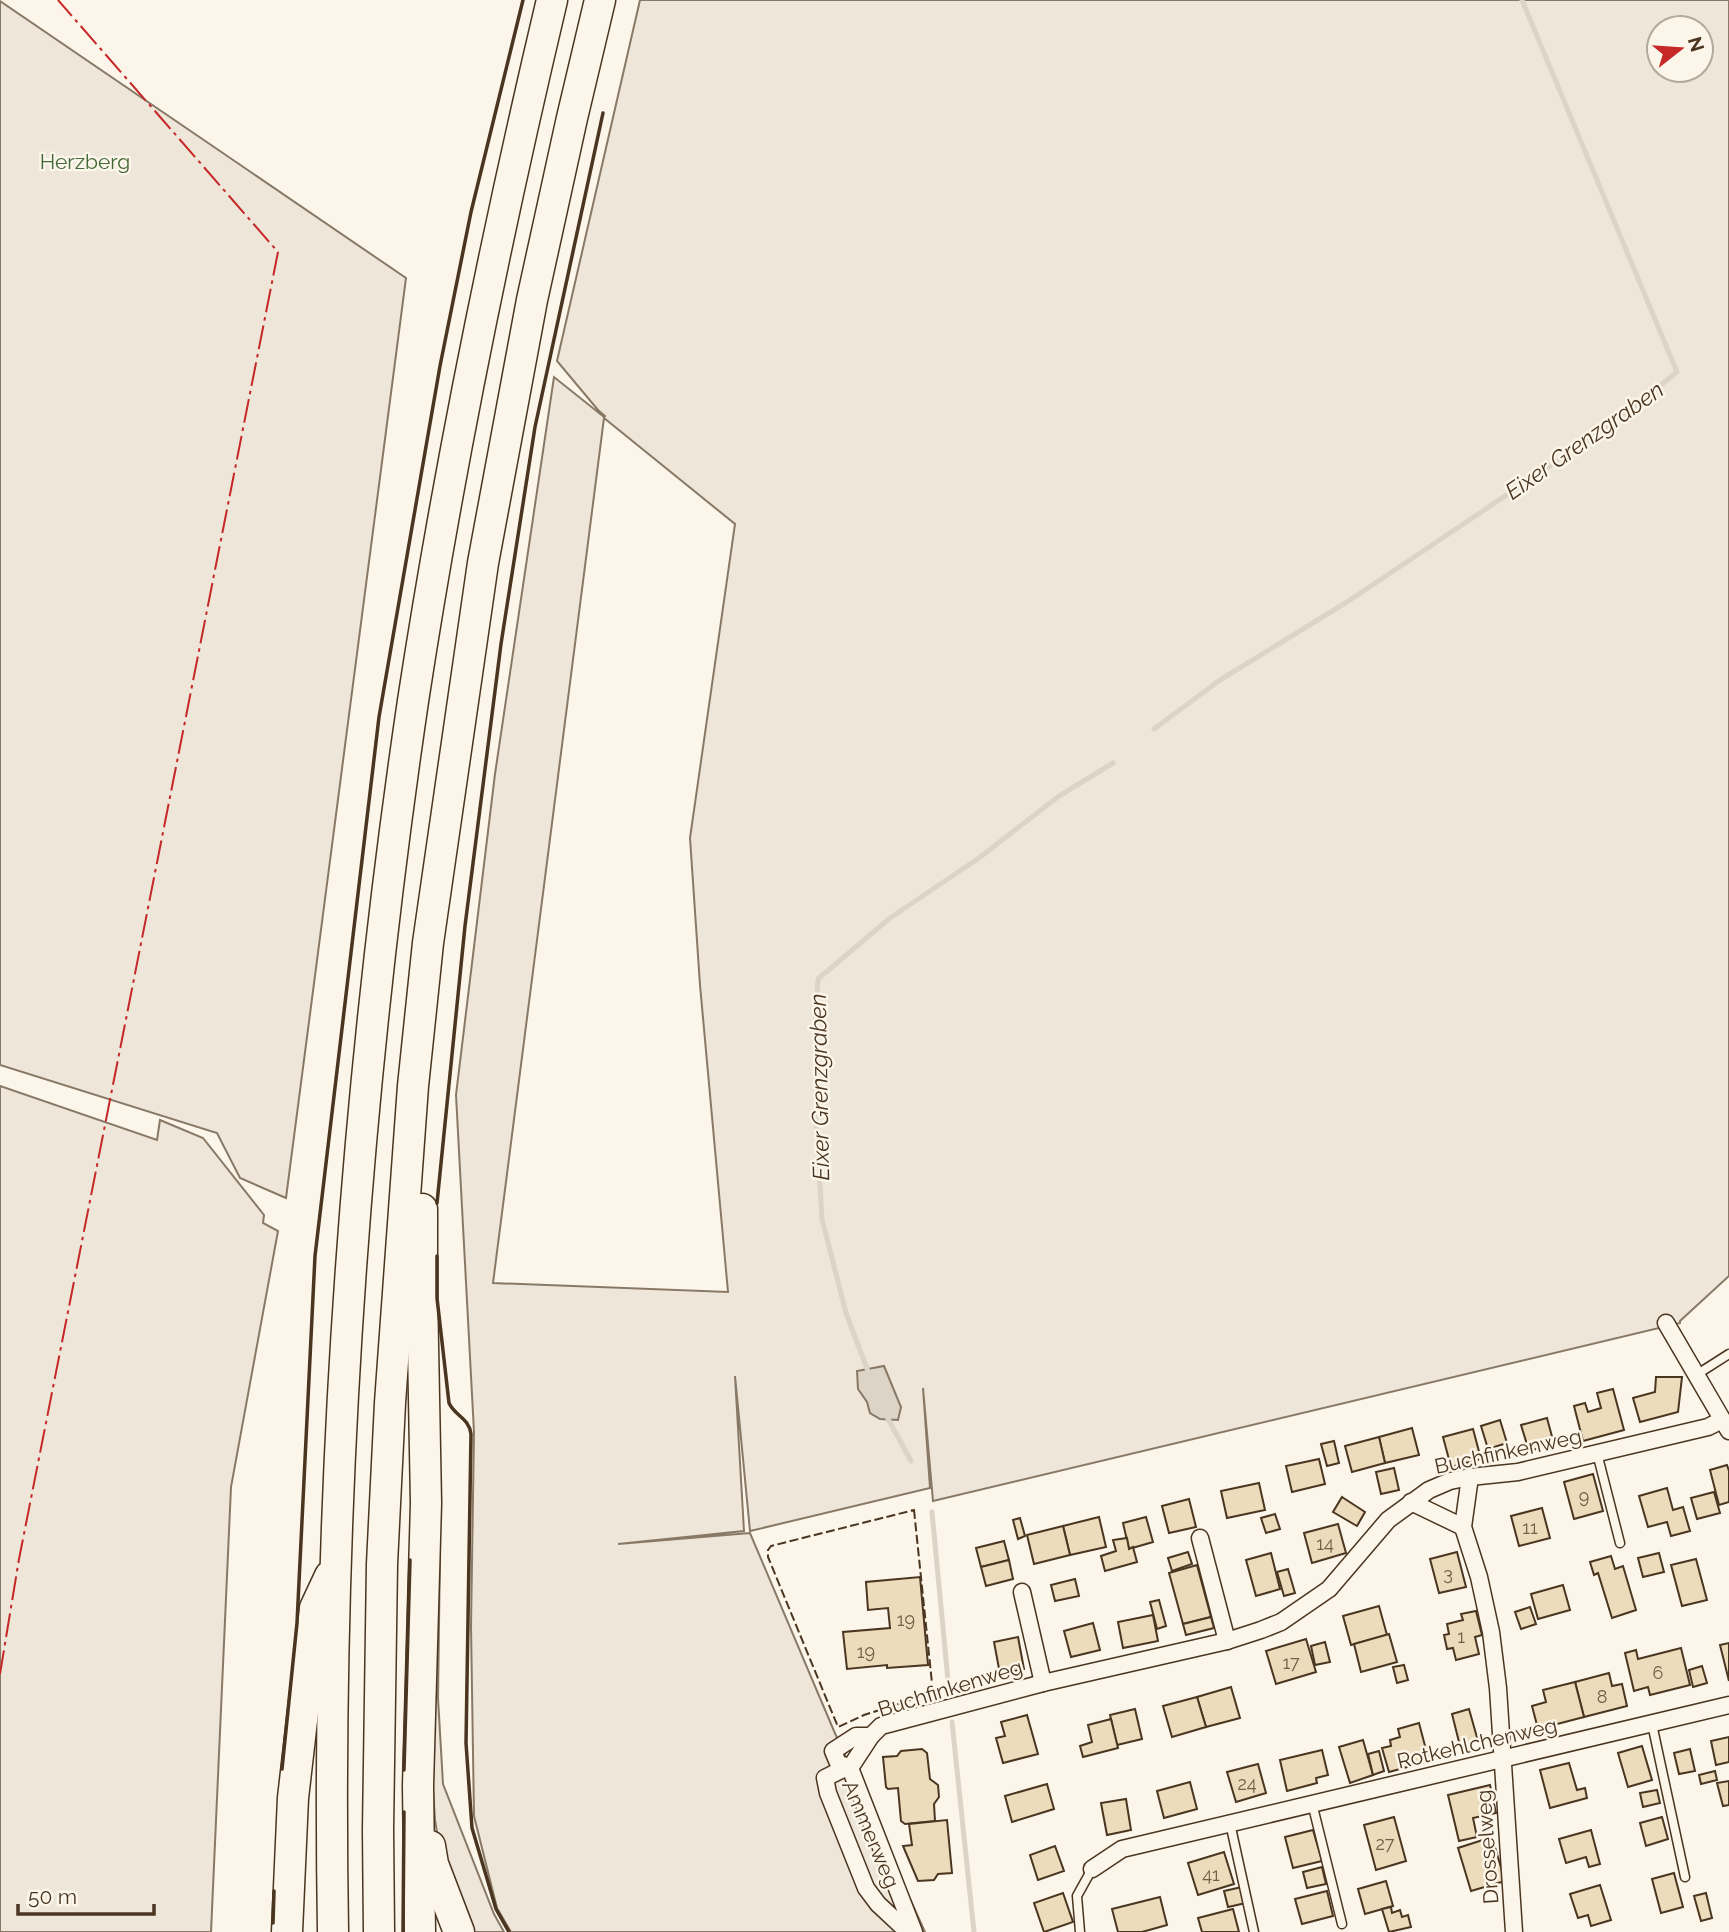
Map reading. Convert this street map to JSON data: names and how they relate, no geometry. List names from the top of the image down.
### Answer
{
  "streets": {
    "street": [
      "Buchfinkenweg",
      "Rotkehlchenweg",
      "Ammerweg",
      "Drosselweg"
    ]
  },
  "crossings": [
    ["Buchfinkenweg", "Ammerweg"],
    ["Rotkehlchenweg", "Drosselweg"]
  ],
  "water": ["Eixer Grenzgraben"],
  "parks": ["Herzberg"],
  "house_numbers": [
    "9",
    "11",
    "14",
    "3",
    "19",
    "1",
    "19",
    "17",
    "6",
    "8",
    "24",
    "27",
    "41"
  ],
  "scale_bar": "50 m",
  "north": "right"
}
